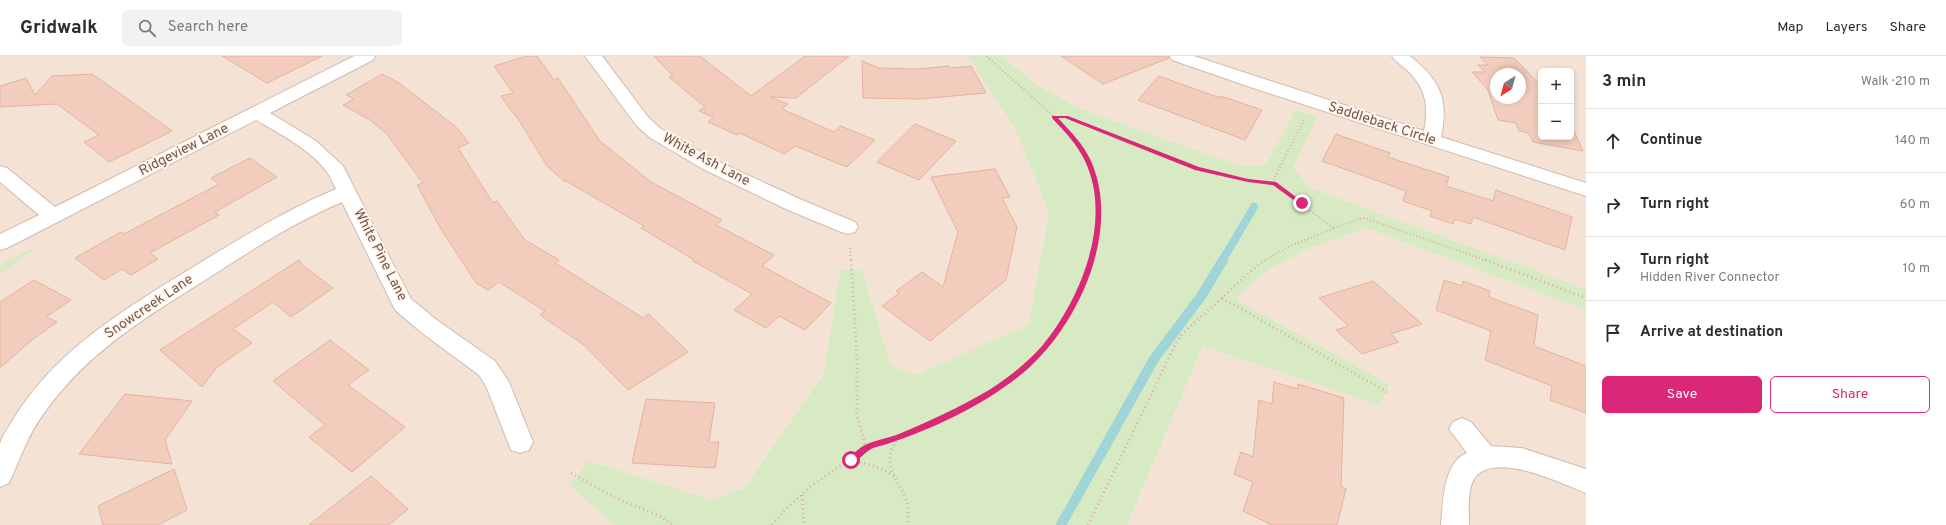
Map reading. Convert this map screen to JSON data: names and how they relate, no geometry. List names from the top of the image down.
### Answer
{
  "streets": {
    "street": [
      "Saddleback Circle",
      "Ridgeview Lane",
      "White Ash Lane",
      "White Pine Lane",
      "Snowcreek Lane"
    ]
  },
  "crossings": [
    ["Ridgeview Lane", "White Pine Lane"],
    ["White Pine Lane", "Snowcreek Lane"]
  ],
  "north": "bottom left",
  "page": {
    "header": "Gridwalk",
    "search": "Search here",
    "nav": ["Map", "Layers", "Share"],
    "heading": ["3 min", "Walk · 210 m"],
    "map_buttons": ["+", "−"],
    "list": [
      ["Continue", "140 m"],
      ["Turn right", "60 m"],
      ["Turn right", "Hidden River Connector", "10 m"],
      "Arrive at destination"
    ],
    "buttons": ["Save", "Share"]
  }
}
